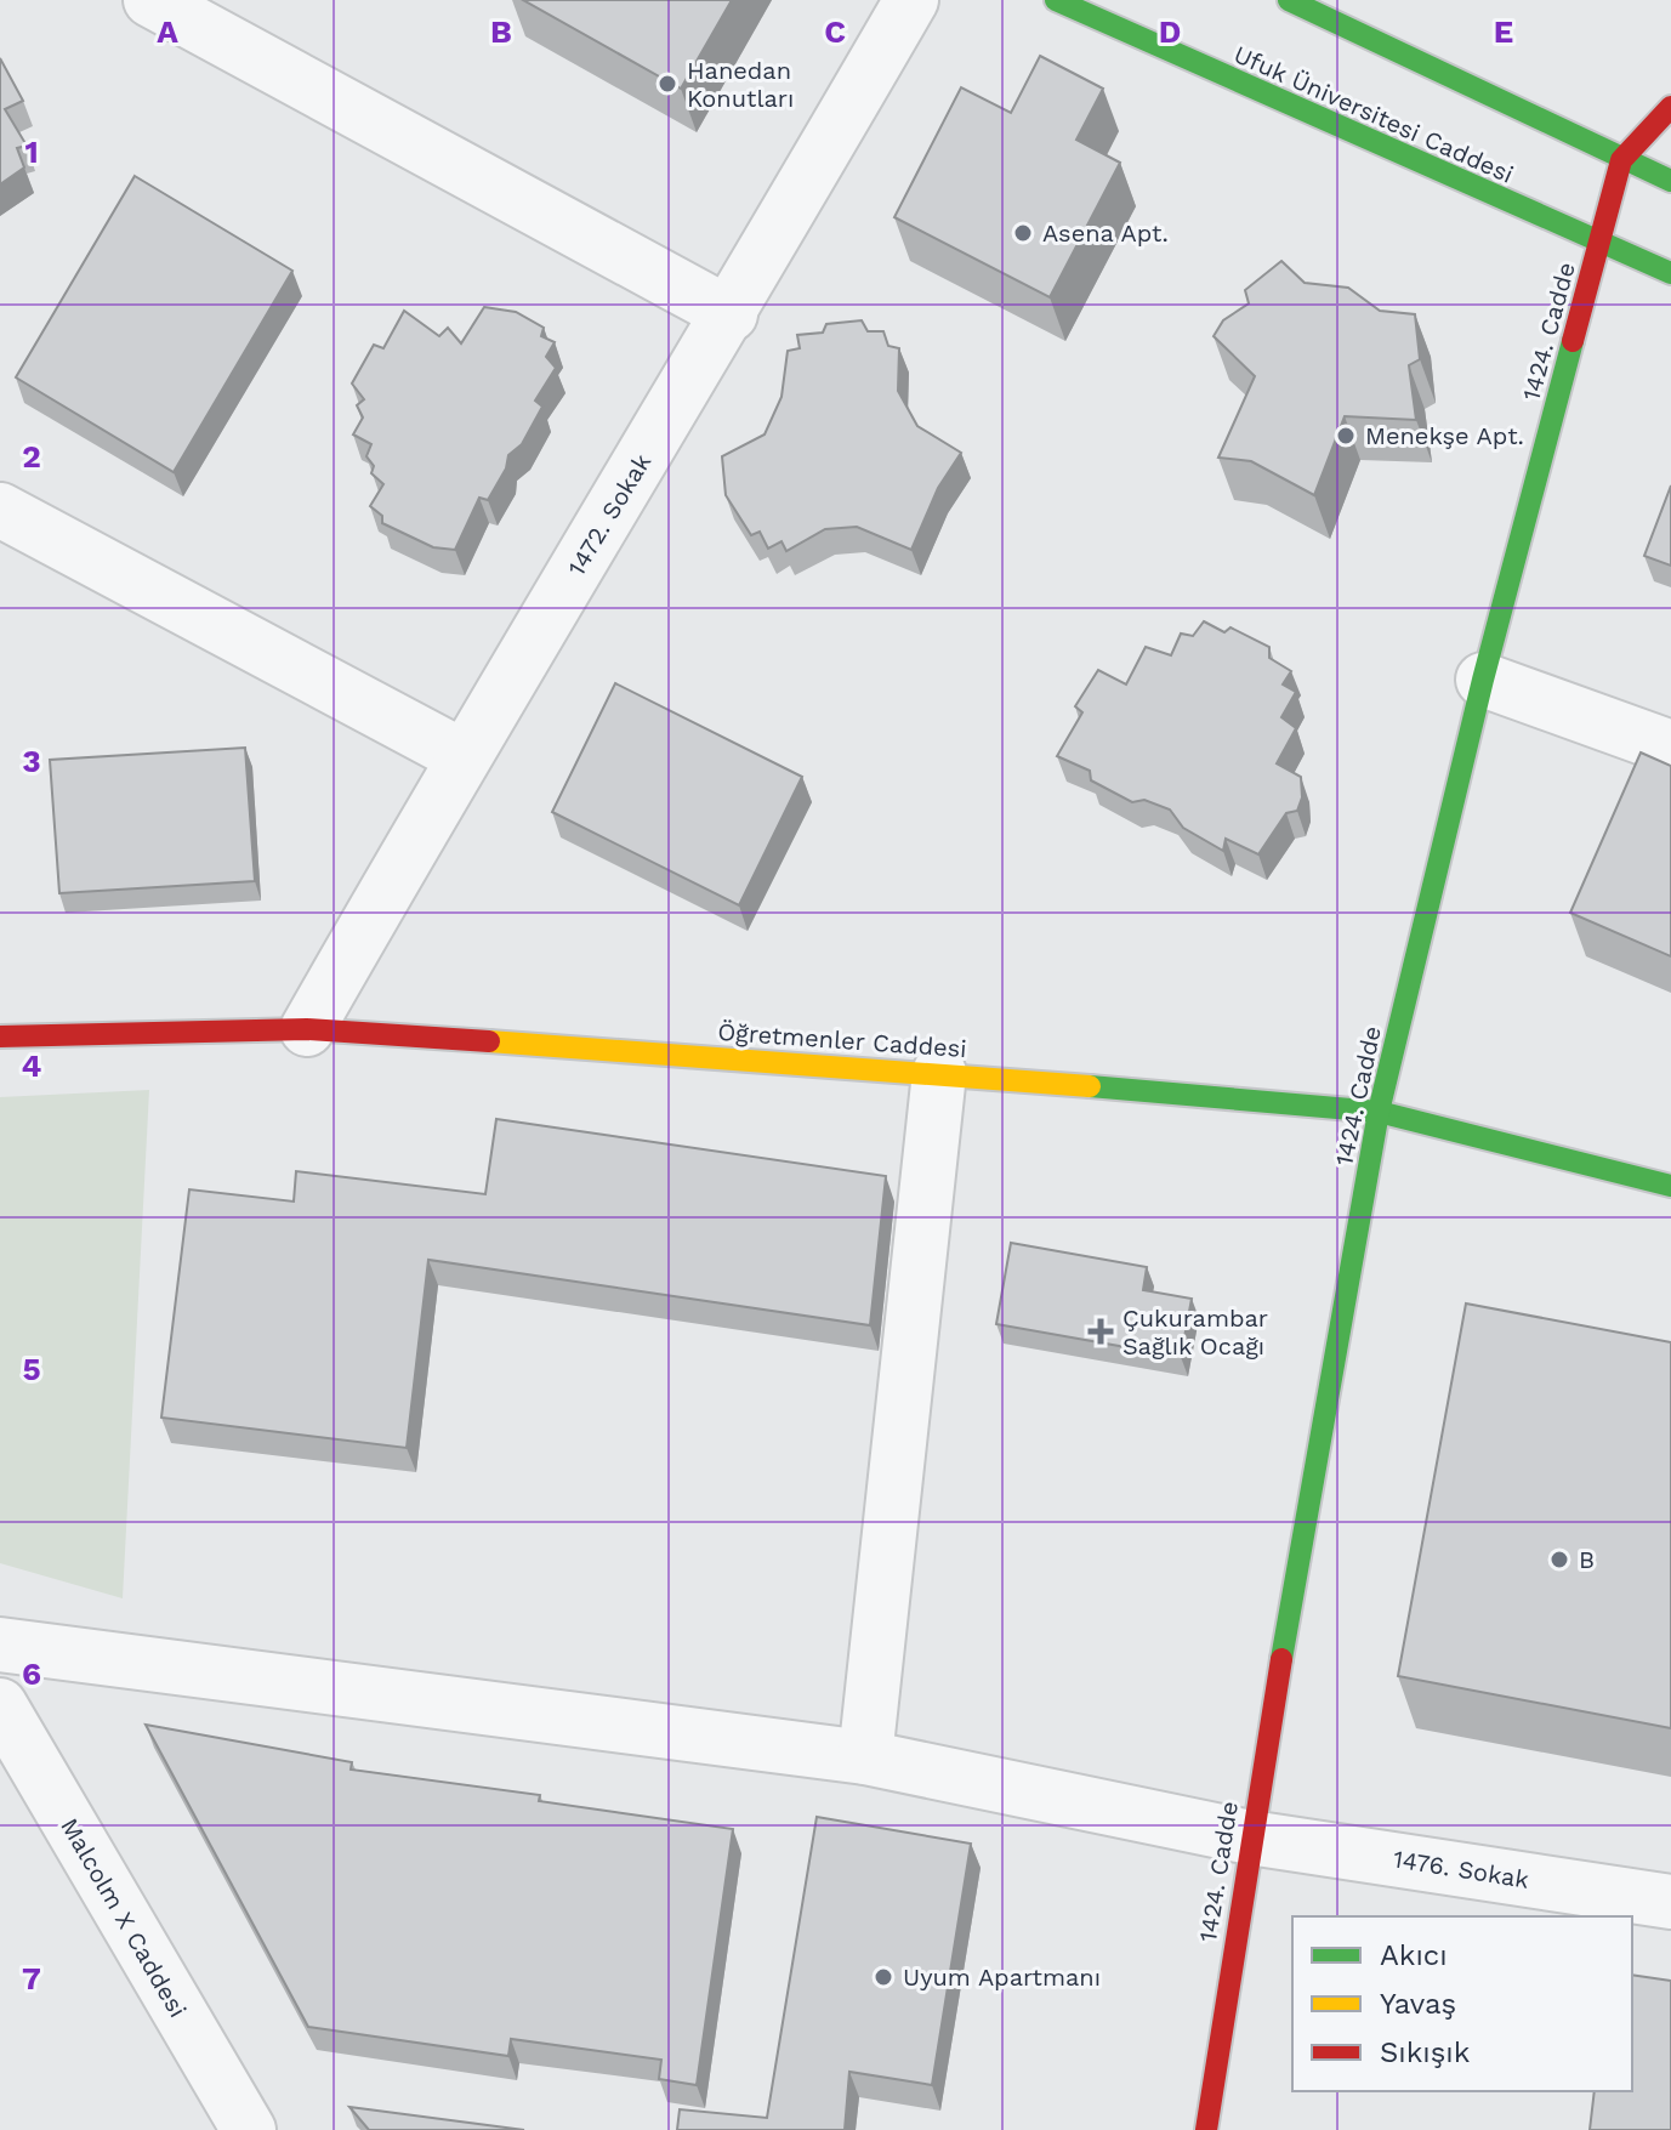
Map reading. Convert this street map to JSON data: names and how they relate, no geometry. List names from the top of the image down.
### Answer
{
  "streets": {
    "street": [
      "Ufuk Üniversitesi Caddesi",
      "1424. Cadde",
      "1472. Sokak",
      "Öğretmenler Caddesi",
      "1476. Sokak",
      "Malcolm X Caddesi"
    ]
  },
  "crossings": [
    ["Ufuk Üniversitesi Caddesi", "1424. Cadde"],
    ["1424. Cadde", "Öğretmenler Caddesi"],
    ["1424. Cadde", "1476. Sokak"],
    ["1472. Sokak", "Öğretmenler Caddesi"]
  ],
  "places": {
    "other": [
      "Hanedan Konutları",
      "Asena Apt.",
      "Menekşe Apt.",
      "B",
      "Uyum Apartmanı"
    ],
    "health": ["Çukurambar Sağlık Ocağı"]
  },
  "legend": ["Akıcı", "Yavaş", "Sıkışık"],
  "grid": {
    "columns": [
      "A",
      "B",
      "C",
      "D",
      "E"
    ],
    "rows": [
      "1",
      "2",
      "3",
      "4",
      "5",
      "6",
      "7"
    ]
  }
}
